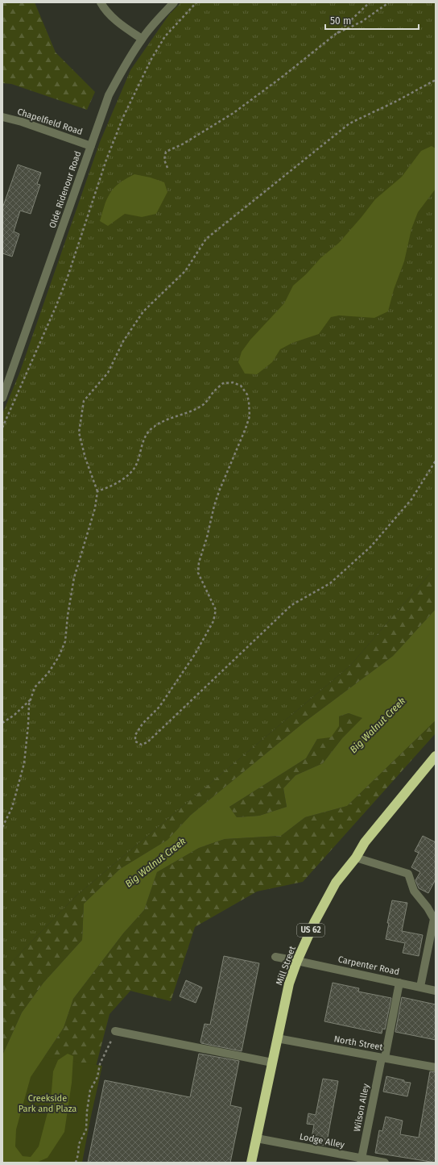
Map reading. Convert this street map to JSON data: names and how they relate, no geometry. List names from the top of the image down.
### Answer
{
  "streets": {
    "highway": ["US 62", "Mill Street"],
    "street": [
      "Chapelfield Road",
      "Olde Ridenour Road",
      "Carpenter Road",
      "North Street",
      "Wilson Alley",
      "Lodge Alley"
    ]
  },
  "crossings": [
    ["Chapelfield Road", "Olde Ridenour Road"],
    ["Mill Street", "Carpenter Road"],
    ["Mill Street", "North Street"],
    ["Mill Street", "Lodge Alley"],
    ["Carpenter Road", "Wilson Alley"],
    ["North Street", "Wilson Alley"],
    ["Wilson Alley", "Lodge Alley"]
  ],
  "water": ["Big Walnut Creek"],
  "parks": ["Creekside Park and Plaza"],
  "scale_bar": "50 m"
}
